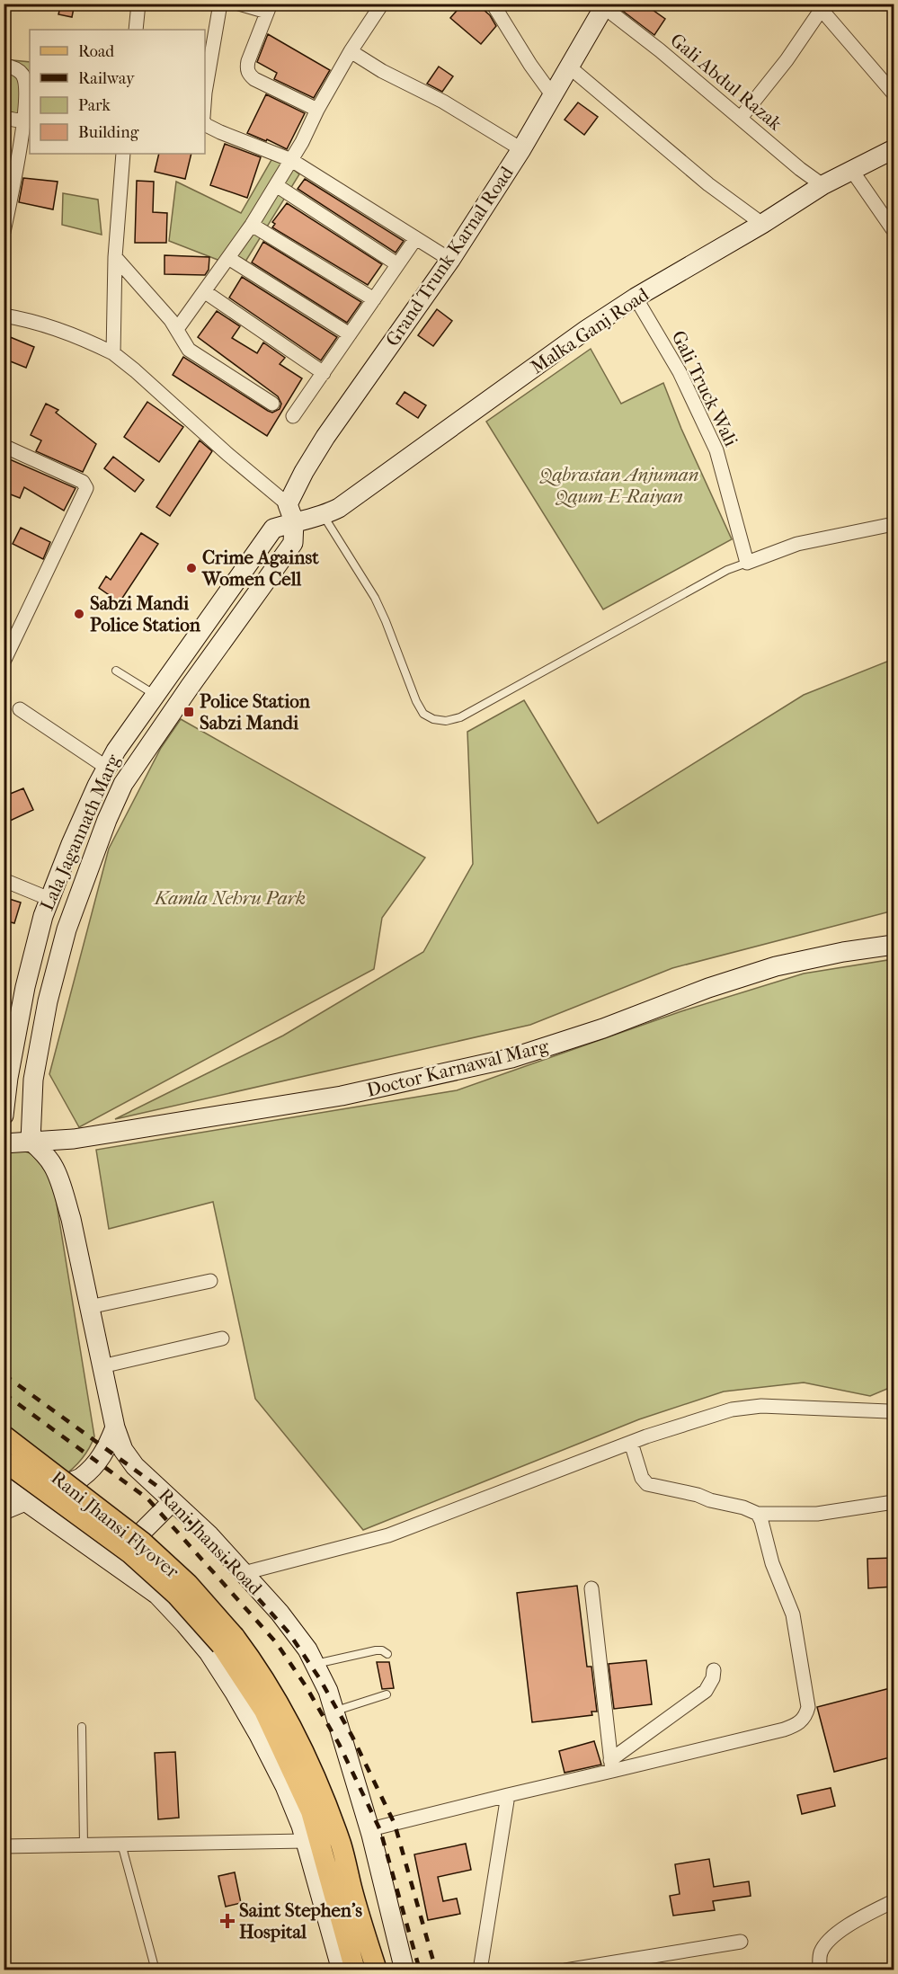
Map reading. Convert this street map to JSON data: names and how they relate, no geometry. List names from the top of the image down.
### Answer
{
  "streets": {
    "main road": [
      "Grand Trunk Karnal Road",
      "Malka Ganj Road",
      "Lala Jagannath Marg",
      "Doctor Karnawal Marg",
      "Rani Jhansi Flyover",
      "Rani Jhansi Road"
    ],
    "street": ["Gali Abdul Razak", "Gali Truck Wali"]
  },
  "crossings": [
    ["Gali Abdul Razak", "Grand Trunk Karnal Road"],
    ["Gali Abdul Razak", "Malka Ganj Road"],
    ["Grand Trunk Karnal Road", "Malka Ganj Road"],
    ["Grand Trunk Karnal Road", "Lala Jagannath Marg"],
    ["Malka Ganj Road", "Gali Truck Wali"],
    ["Malka Ganj Road", "Lala Jagannath Marg"],
    ["Lala Jagannath Marg", "Doctor Karnawal Marg"],
    ["Lala Jagannath Marg", "Rani Jhansi Road"],
    ["Doctor Karnawal Marg", "Rani Jhansi Road"]
  ],
  "parks": ["Qabrastan Anjuman Qaum-E-Raiyan", "Kamla Nehru Park"],
  "places": {
    "other": ["Crime Against Women Cell", "Sabzi Mandi Police Station"],
    "transit": ["Police Station Sabzi Mandi"],
    "health": ["Saint Stephen's Hospital"]
  },
  "legend": [
    "Road",
    "Railway",
    "Park",
    "Building"
  ]
}
